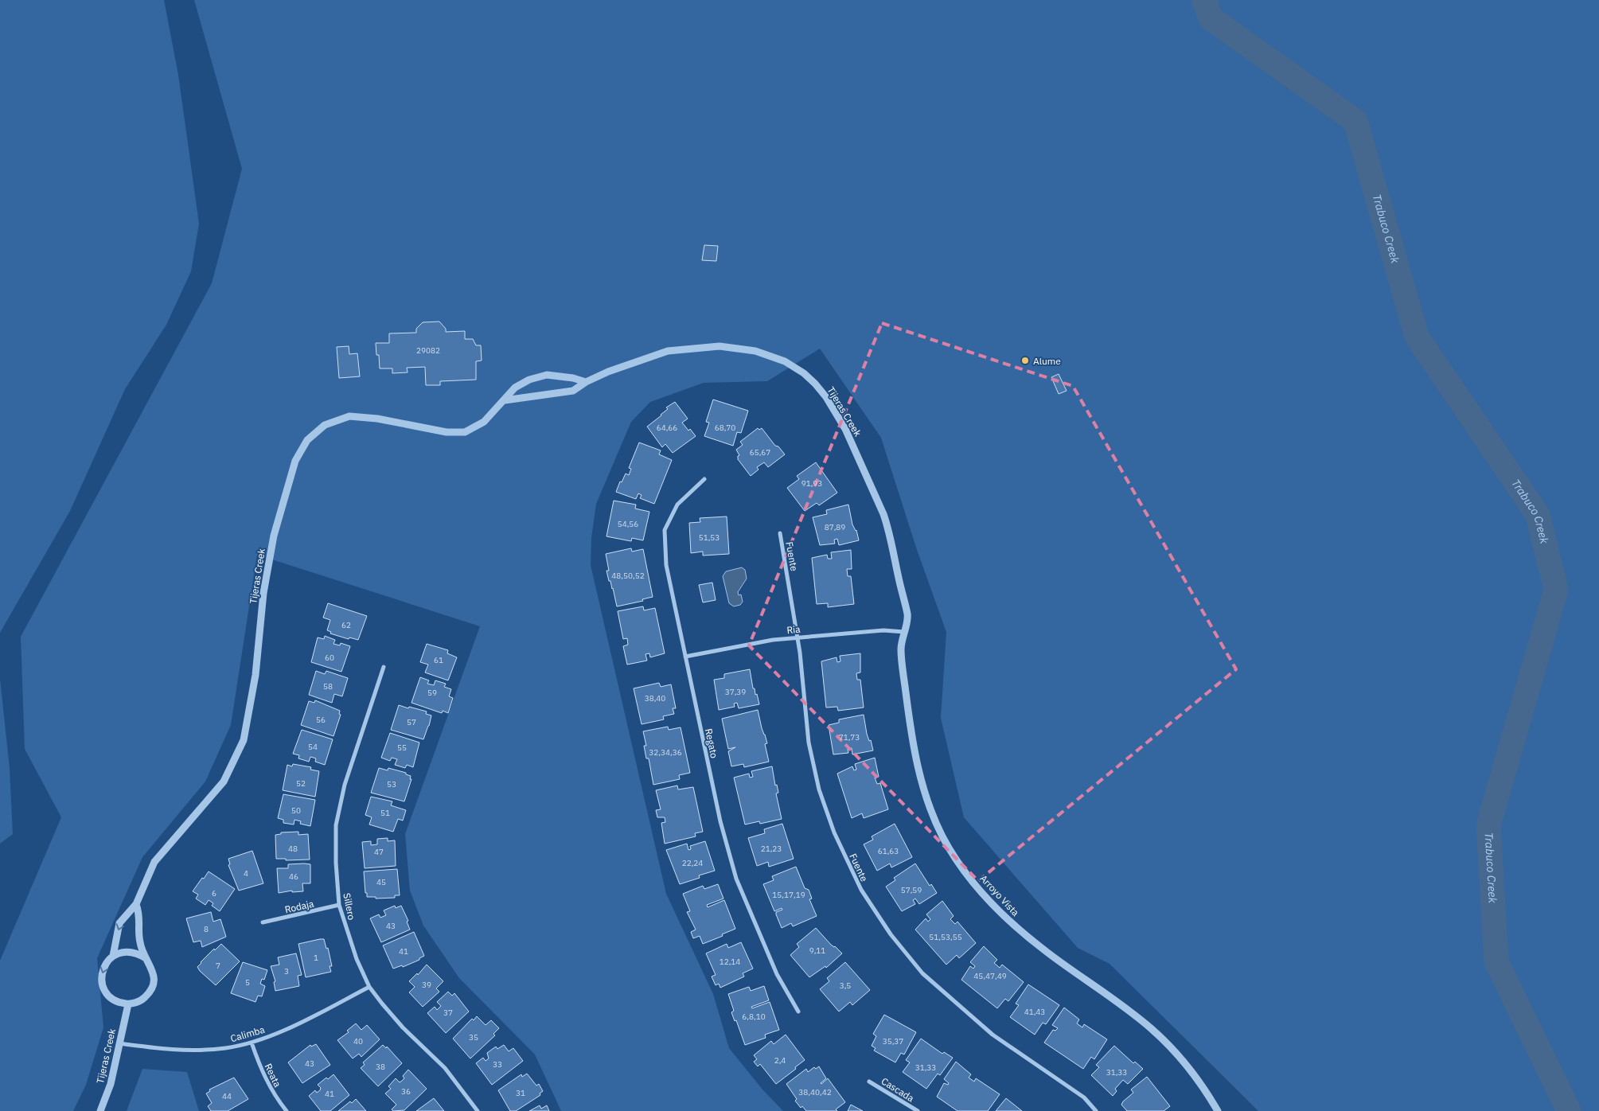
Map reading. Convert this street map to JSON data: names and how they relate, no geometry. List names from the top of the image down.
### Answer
{
  "streets": {
    "street": [
      "Tijeras Creek",
      "Fuente",
      "Ria",
      "Regato",
      "Arroyo Vista",
      "Rodaja",
      "Sillero",
      "Calimba",
      "Reata",
      "Cascada"
    ]
  },
  "crossings": [
    ["Tijeras Creek", "Arroyo Vista"],
    ["Tijeras Creek", "Calimba"],
    ["Fuente", "Ria"],
    ["Ria", "Regato"],
    ["Ria", "Arroyo Vista"],
    ["Rodaja", "Sillero"],
    ["Sillero", "Calimba"],
    ["Calimba", "Reata"]
  ],
  "water": ["Trabuco Creek"],
  "places": ["Alume"],
  "house_numbers": [
    "29082",
    "64,66",
    "68,70",
    "65,67",
    "91,93",
    "54,56",
    "87,89",
    "51,53",
    "48,50,52",
    "62",
    "60",
    "61",
    "58",
    "37,39",
    "59",
    "38,40",
    "56",
    "57",
    "71,73",
    "54",
    "55",
    "32,34,36",
    "52",
    "53",
    "50",
    "51",
    "48",
    "21,23",
    "61,63",
    "47",
    "22,24",
    "4",
    "46",
    "45",
    "57,59",
    "6",
    "15,17,19",
    "43",
    "8",
    "51,53,55",
    "9,11",
    "41",
    "1",
    "12,14",
    "7",
    "3",
    "45,47,49",
    "5",
    "39",
    "3,5",
    "41,43",
    "37",
    "6,8,10",
    "35",
    "40",
    "35,37",
    "2,4",
    "43",
    "33",
    "38",
    "31,33",
    "31,33",
    "36",
    "38,40,42",
    "31",
    "41",
    "44"
  ]
}
